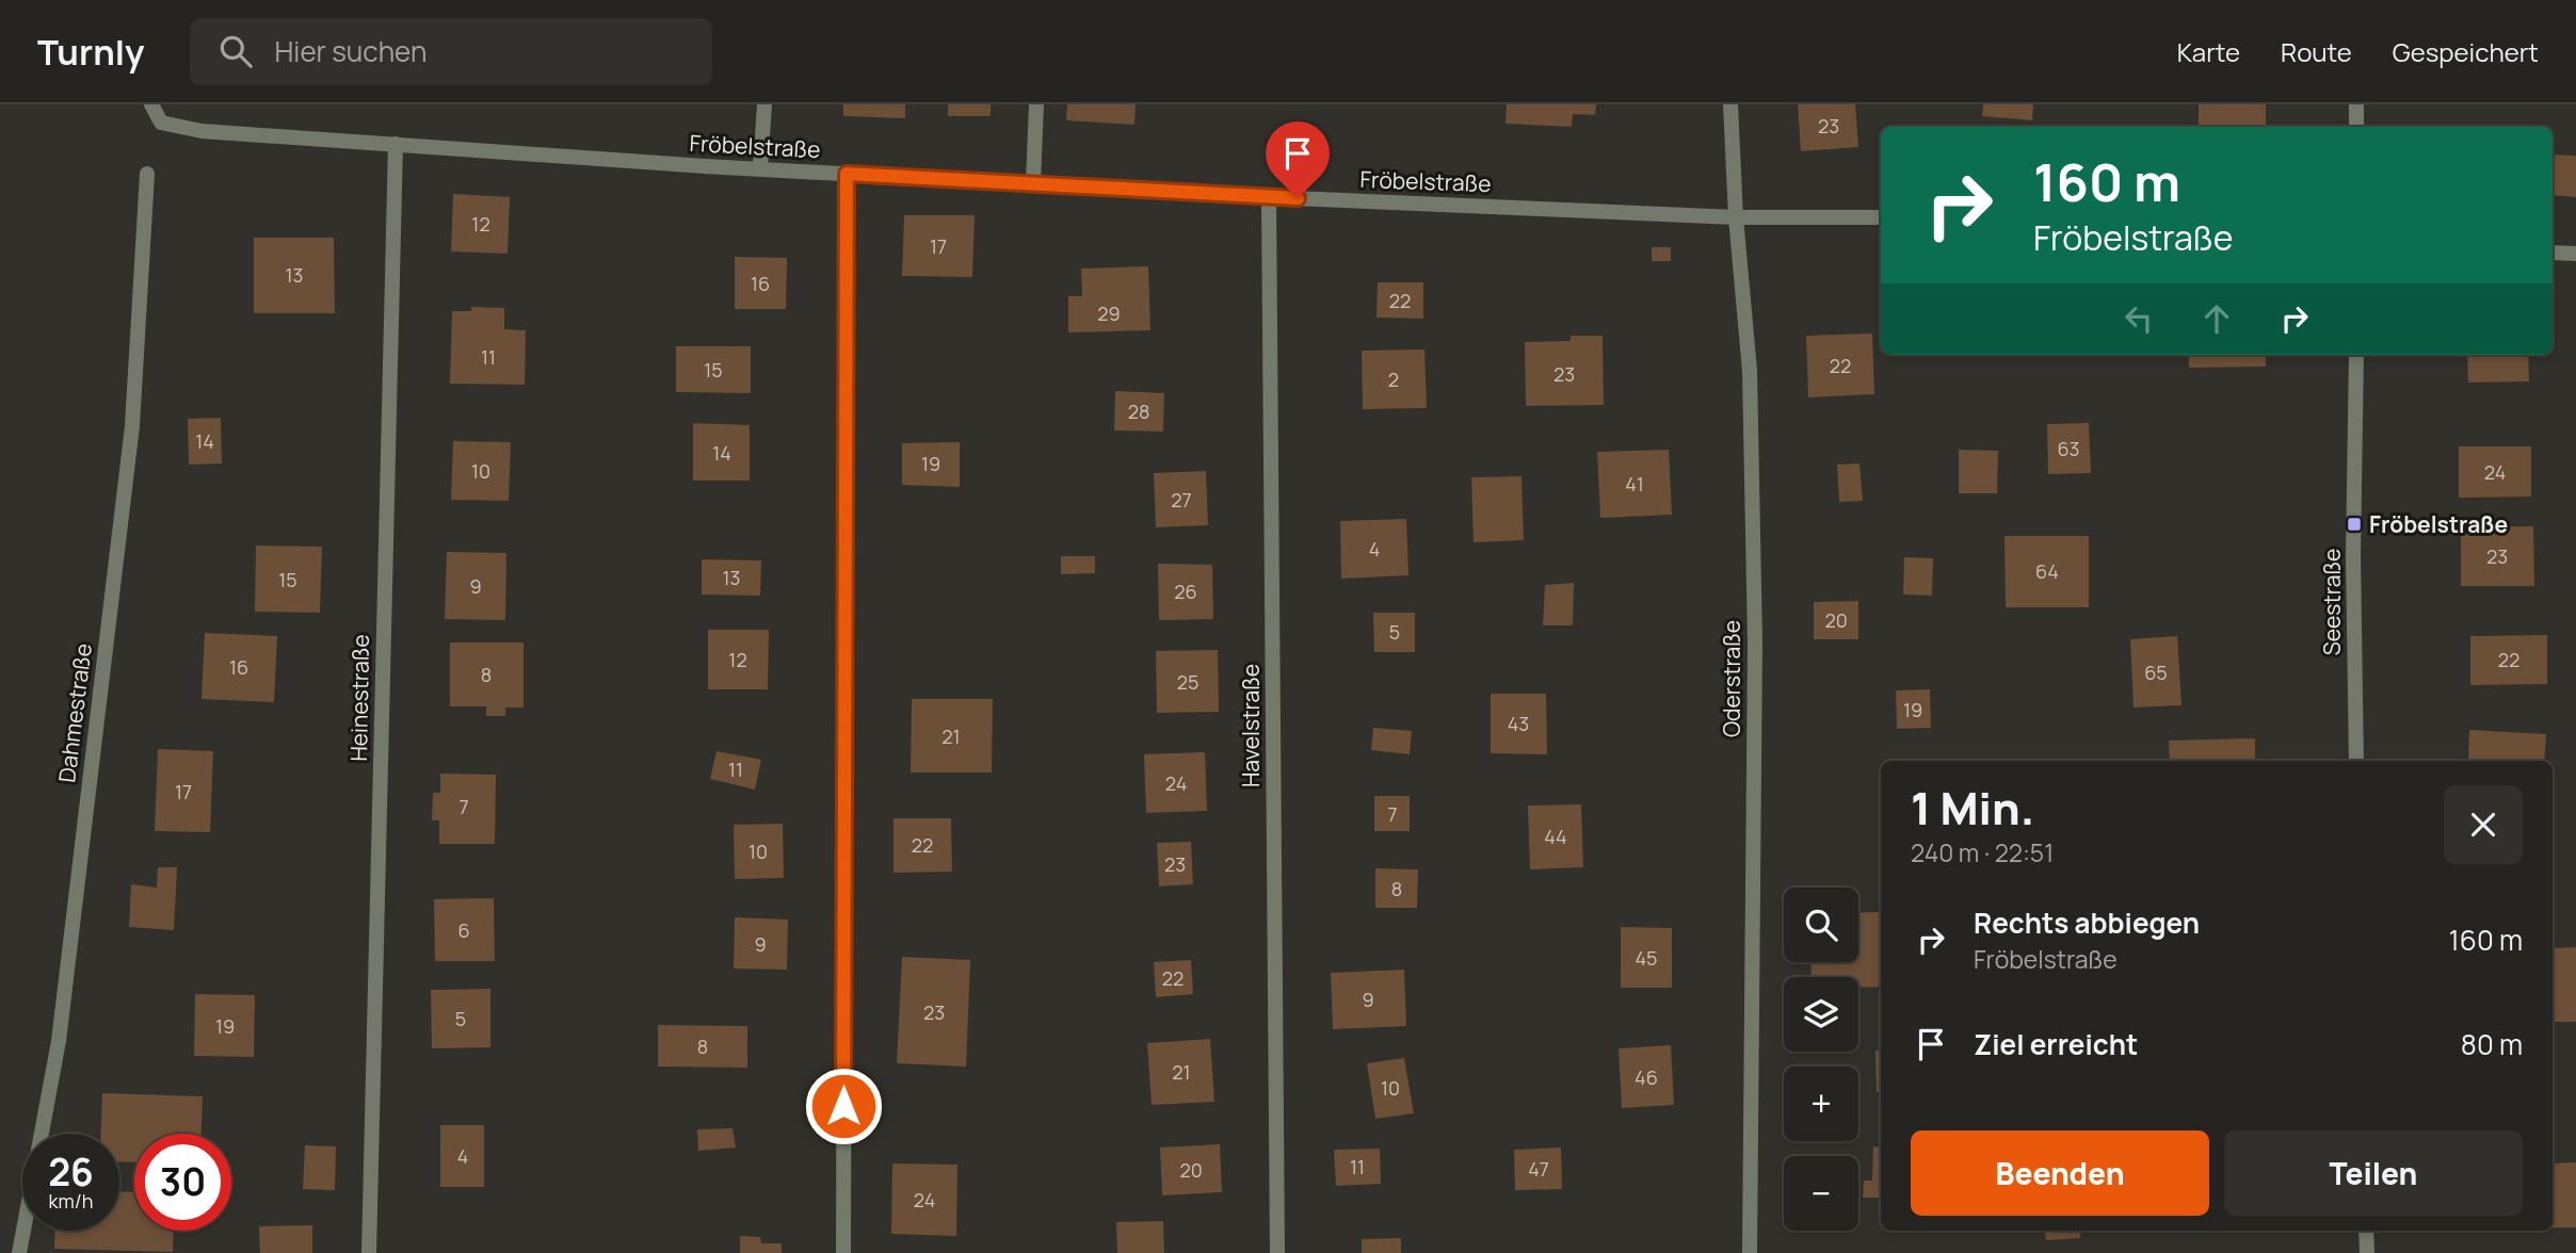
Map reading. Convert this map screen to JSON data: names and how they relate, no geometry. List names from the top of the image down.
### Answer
{
  "streets": {
    "street": [
      "Fröbelstraße",
      "Seestraße",
      "Oderstraße",
      "Heinestraße",
      "Dahmestraße",
      "Havelstraße"
    ]
  },
  "crossings": [
    ["Fröbelstraße", "Oderstraße"],
    ["Fröbelstraße", "Heinestraße"],
    ["Fröbelstraße", "Havelstraße"]
  ],
  "places": {
    "transit": ["Fröbelstraße"]
  },
  "house_numbers": [
    "23",
    "12",
    "17",
    "13",
    "16",
    "22",
    "29",
    "11",
    "22",
    "15",
    "23",
    "2",
    "28",
    "14",
    "63",
    "14",
    "19",
    "10",
    "24",
    "41",
    "27",
    "4",
    "23",
    "64",
    "13",
    "15",
    "9",
    "26",
    "20",
    "5",
    "12",
    "22",
    "16",
    "65",
    "8",
    "25",
    "19",
    "43",
    "21",
    "11",
    "24",
    "17",
    "7",
    "7",
    "44",
    "22",
    "10",
    "23",
    "8",
    "6",
    "9",
    "45",
    "22",
    "9",
    "23",
    "5",
    "19",
    "8",
    "21",
    "46",
    "10",
    "4",
    "11",
    "47",
    "20",
    "24"
  ],
  "page": {
    "header": "Turnly",
    "search": "Hier suchen",
    "nav": ["Karte", "Route", "Gespeichert"],
    "turn": ["160 m", "Fröbelstraße"],
    "heading": ["1 Min.", "240 m · 22:51"],
    "map_buttons": ["+", "−"],
    "list": [
      {
        "name": "Rechts abbiegen",
        "note": "Fröbelstraße",
        "value": "160 m"
      },
      {
        "name": "Ziel erreicht",
        "value": "80 m"
      }
    ],
    "buttons": ["Beenden", "Teilen"],
    "speed": "26 km/h",
    "limit": "30"
  }
}
